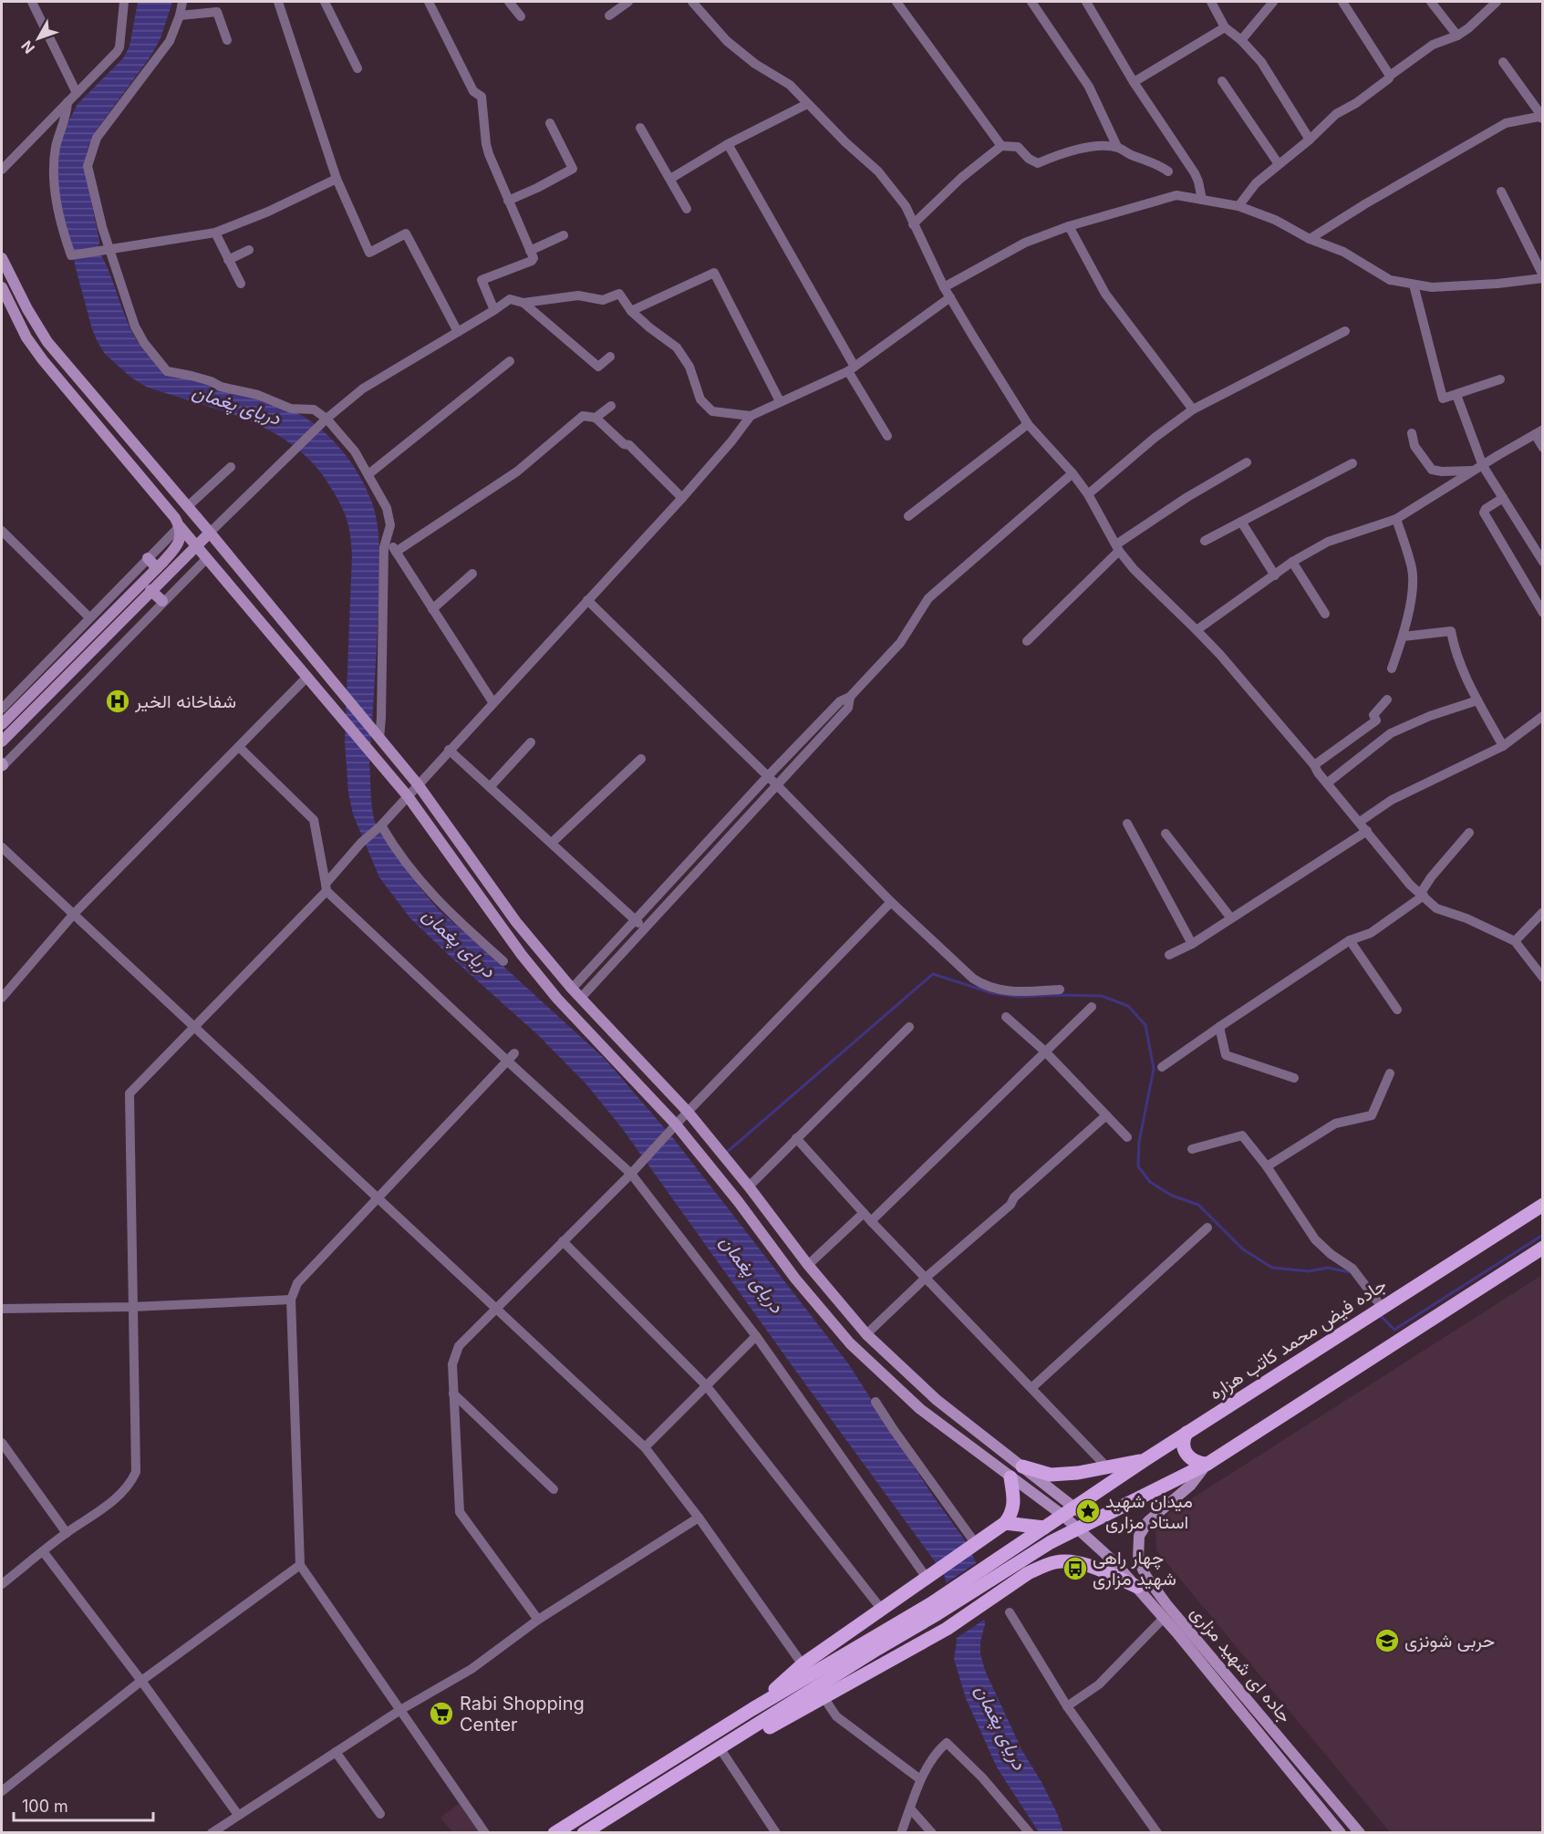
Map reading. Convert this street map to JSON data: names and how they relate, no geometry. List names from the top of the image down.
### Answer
{
  "streets": {
    "main road": ["جاده فیض محمد کاتب هزاره", "جاده ای شهید مزاری"]
  },
  "crossings": [
    ["جاده فیض محمد کاتب هزاره", "جاده ای شهید مزاری"]
  ],
  "water": ["دریای پغمان"],
  "places": {
    "hospital": ["شفاخانه الخیر"],
    "place": ["میدان شهید استاد مزاری"],
    "bus stop": ["چهار راهی شهید مزاری"],
    "school or university": ["حربی شونزی"],
    "supermarket": ["Rabi Shopping Center"]
  },
  "scale_bar": "100 m",
  "north": "bottom left"
}
